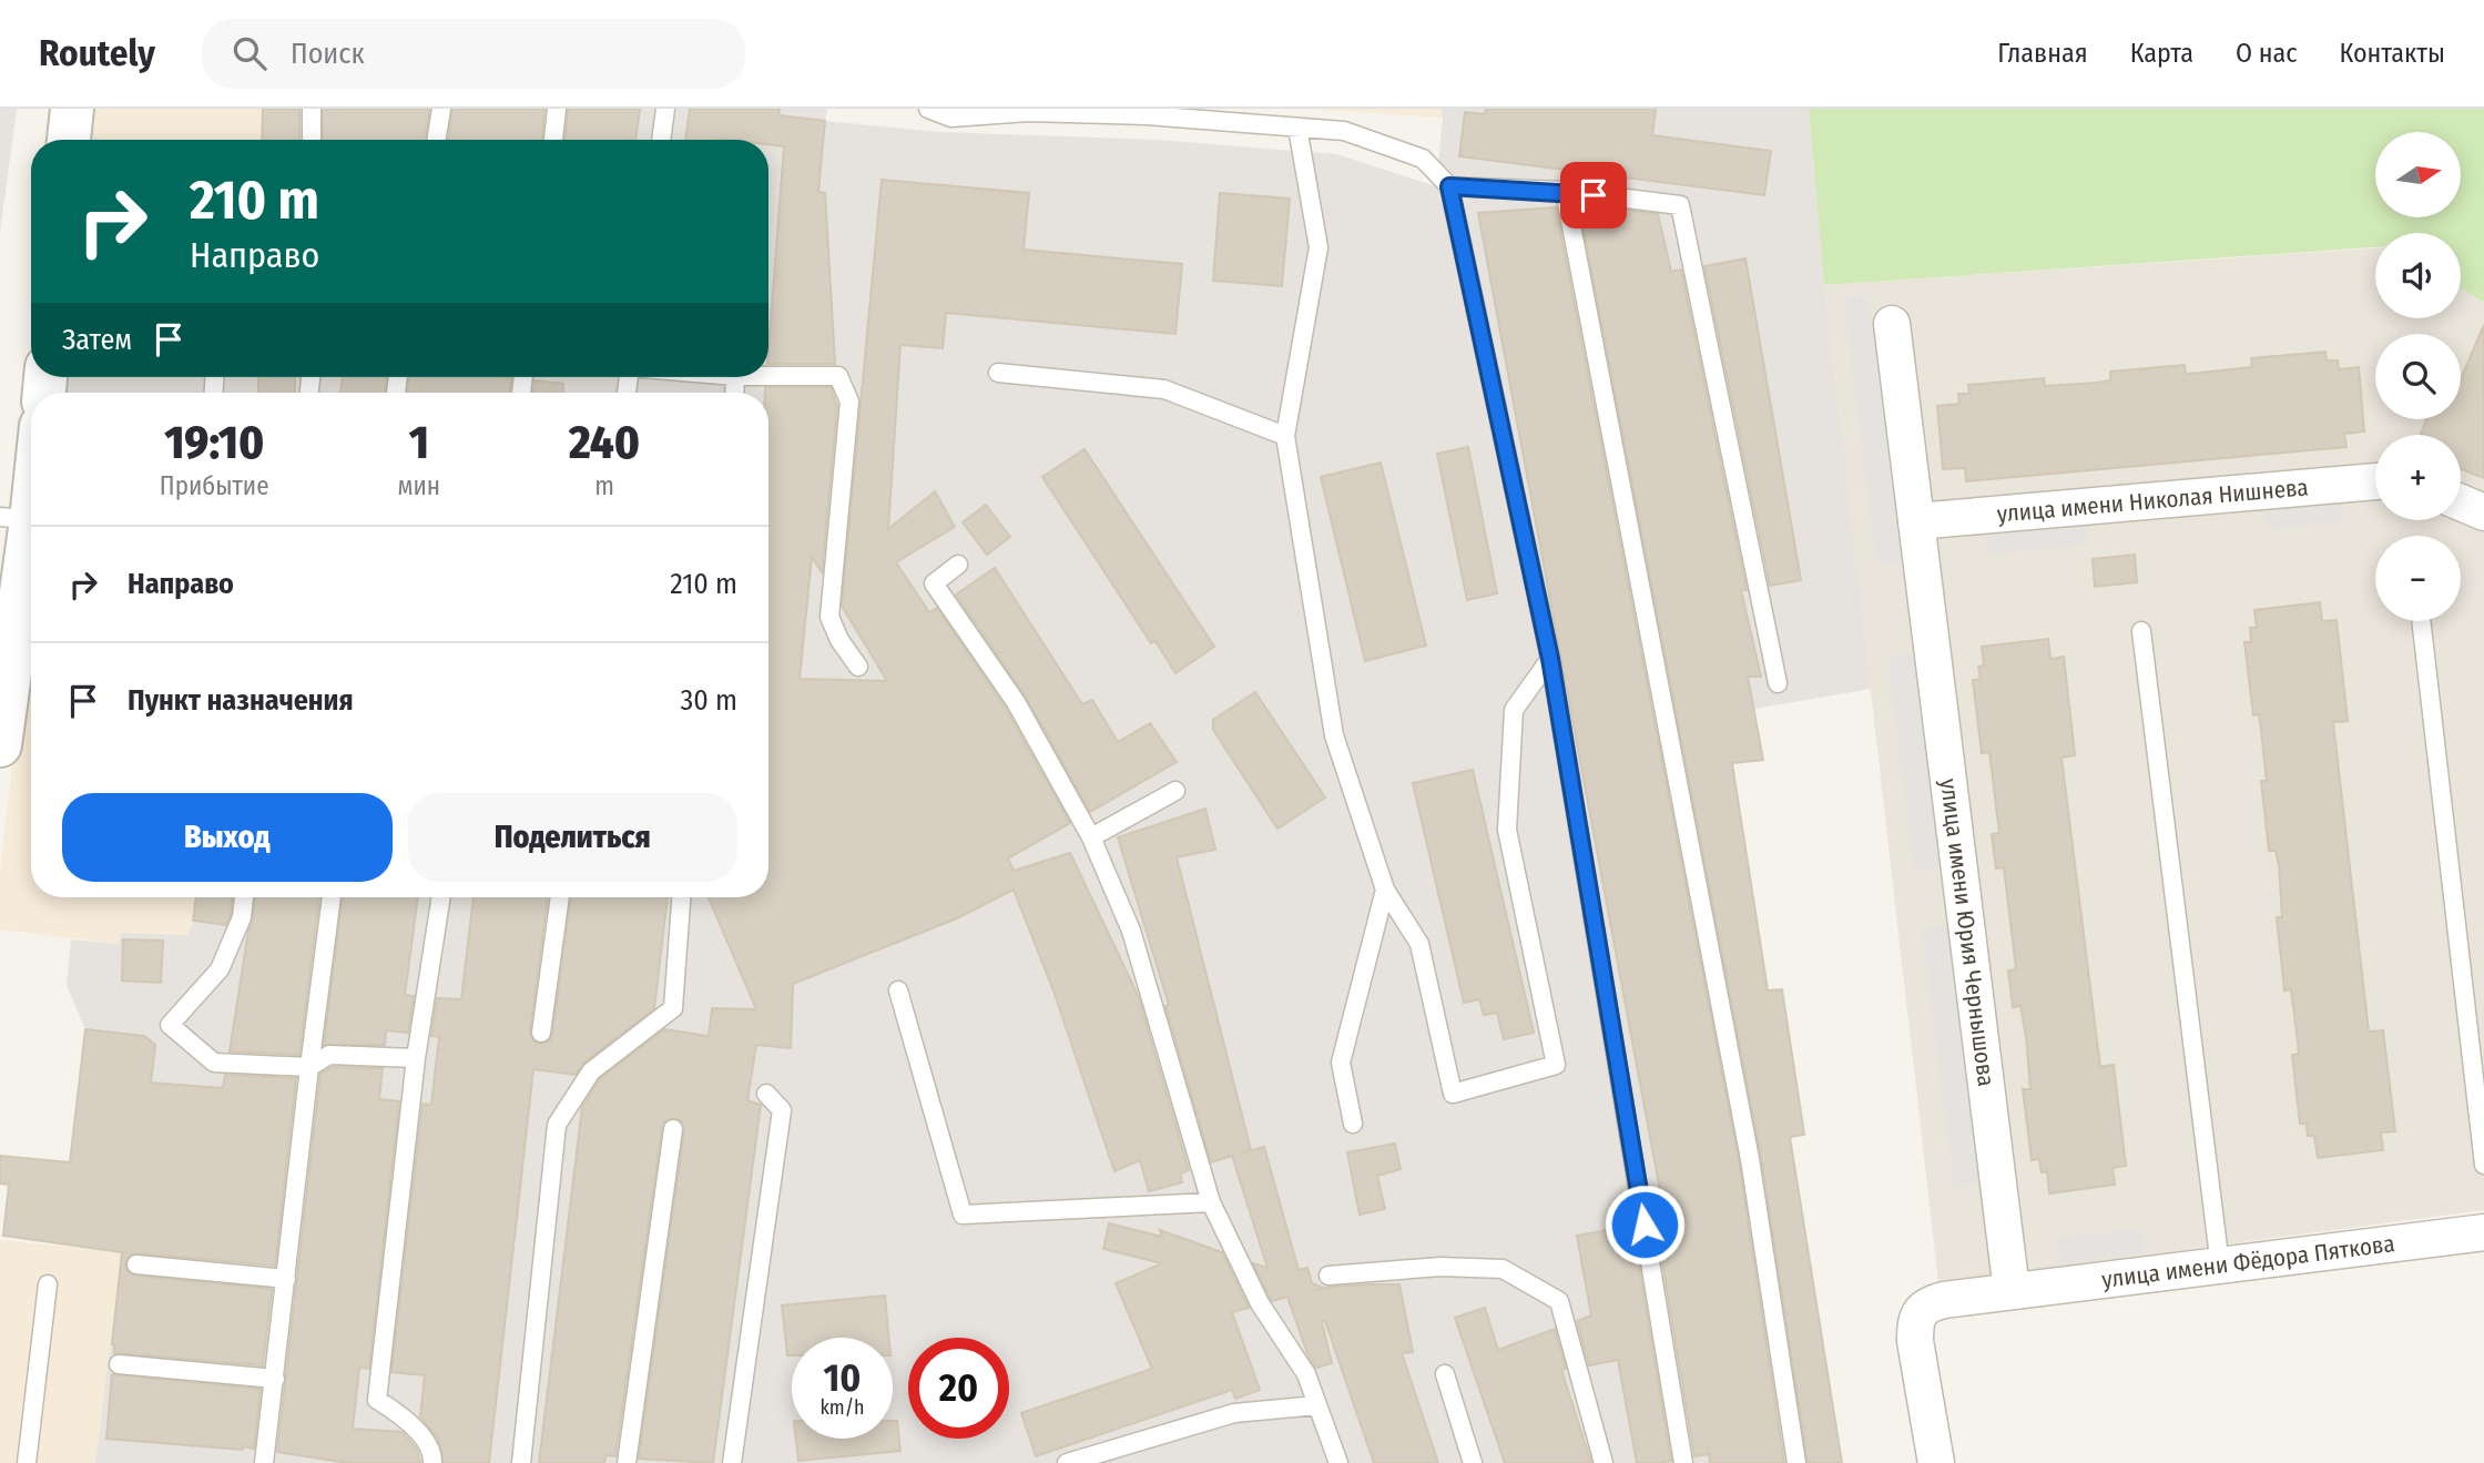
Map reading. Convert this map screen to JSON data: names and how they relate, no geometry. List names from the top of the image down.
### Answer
{
  "streets": {
    "street": ["улица имени Николая Нишнева", "улица имени Юрия Чернышова", "улица имени Фёдора Пяткова"]
  },
  "crossings": [
    ["улица имени Николая Нишнева", "улица имени Юрия Чернышова"],
    ["улица имени Юрия Чернышова", "улица имени Фёдора Пяткова"]
  ],
  "north": "right",
  "page": {
    "header": "Routely",
    "search": "Поиск",
    "nav": [
      "Главная",
      "Карта",
      "О нас",
      "Контакты"
    ],
    "map_buttons": ["+", "−"],
    "turn": ["210 m", "Направо"],
    "then": "Затем",
    "eta": [
      "19:10",
      "Прибытие",
      "1",
      "мин",
      "240",
      "m"
    ],
    "list": [
      {
        "name": "Направо",
        "value": "210 m"
      },
      {
        "name": "Пункт назначения",
        "value": "30 m"
      }
    ],
    "buttons": ["Выход", "Поделиться"],
    "speed": "10 km/h",
    "limit": "20"
  }
}
